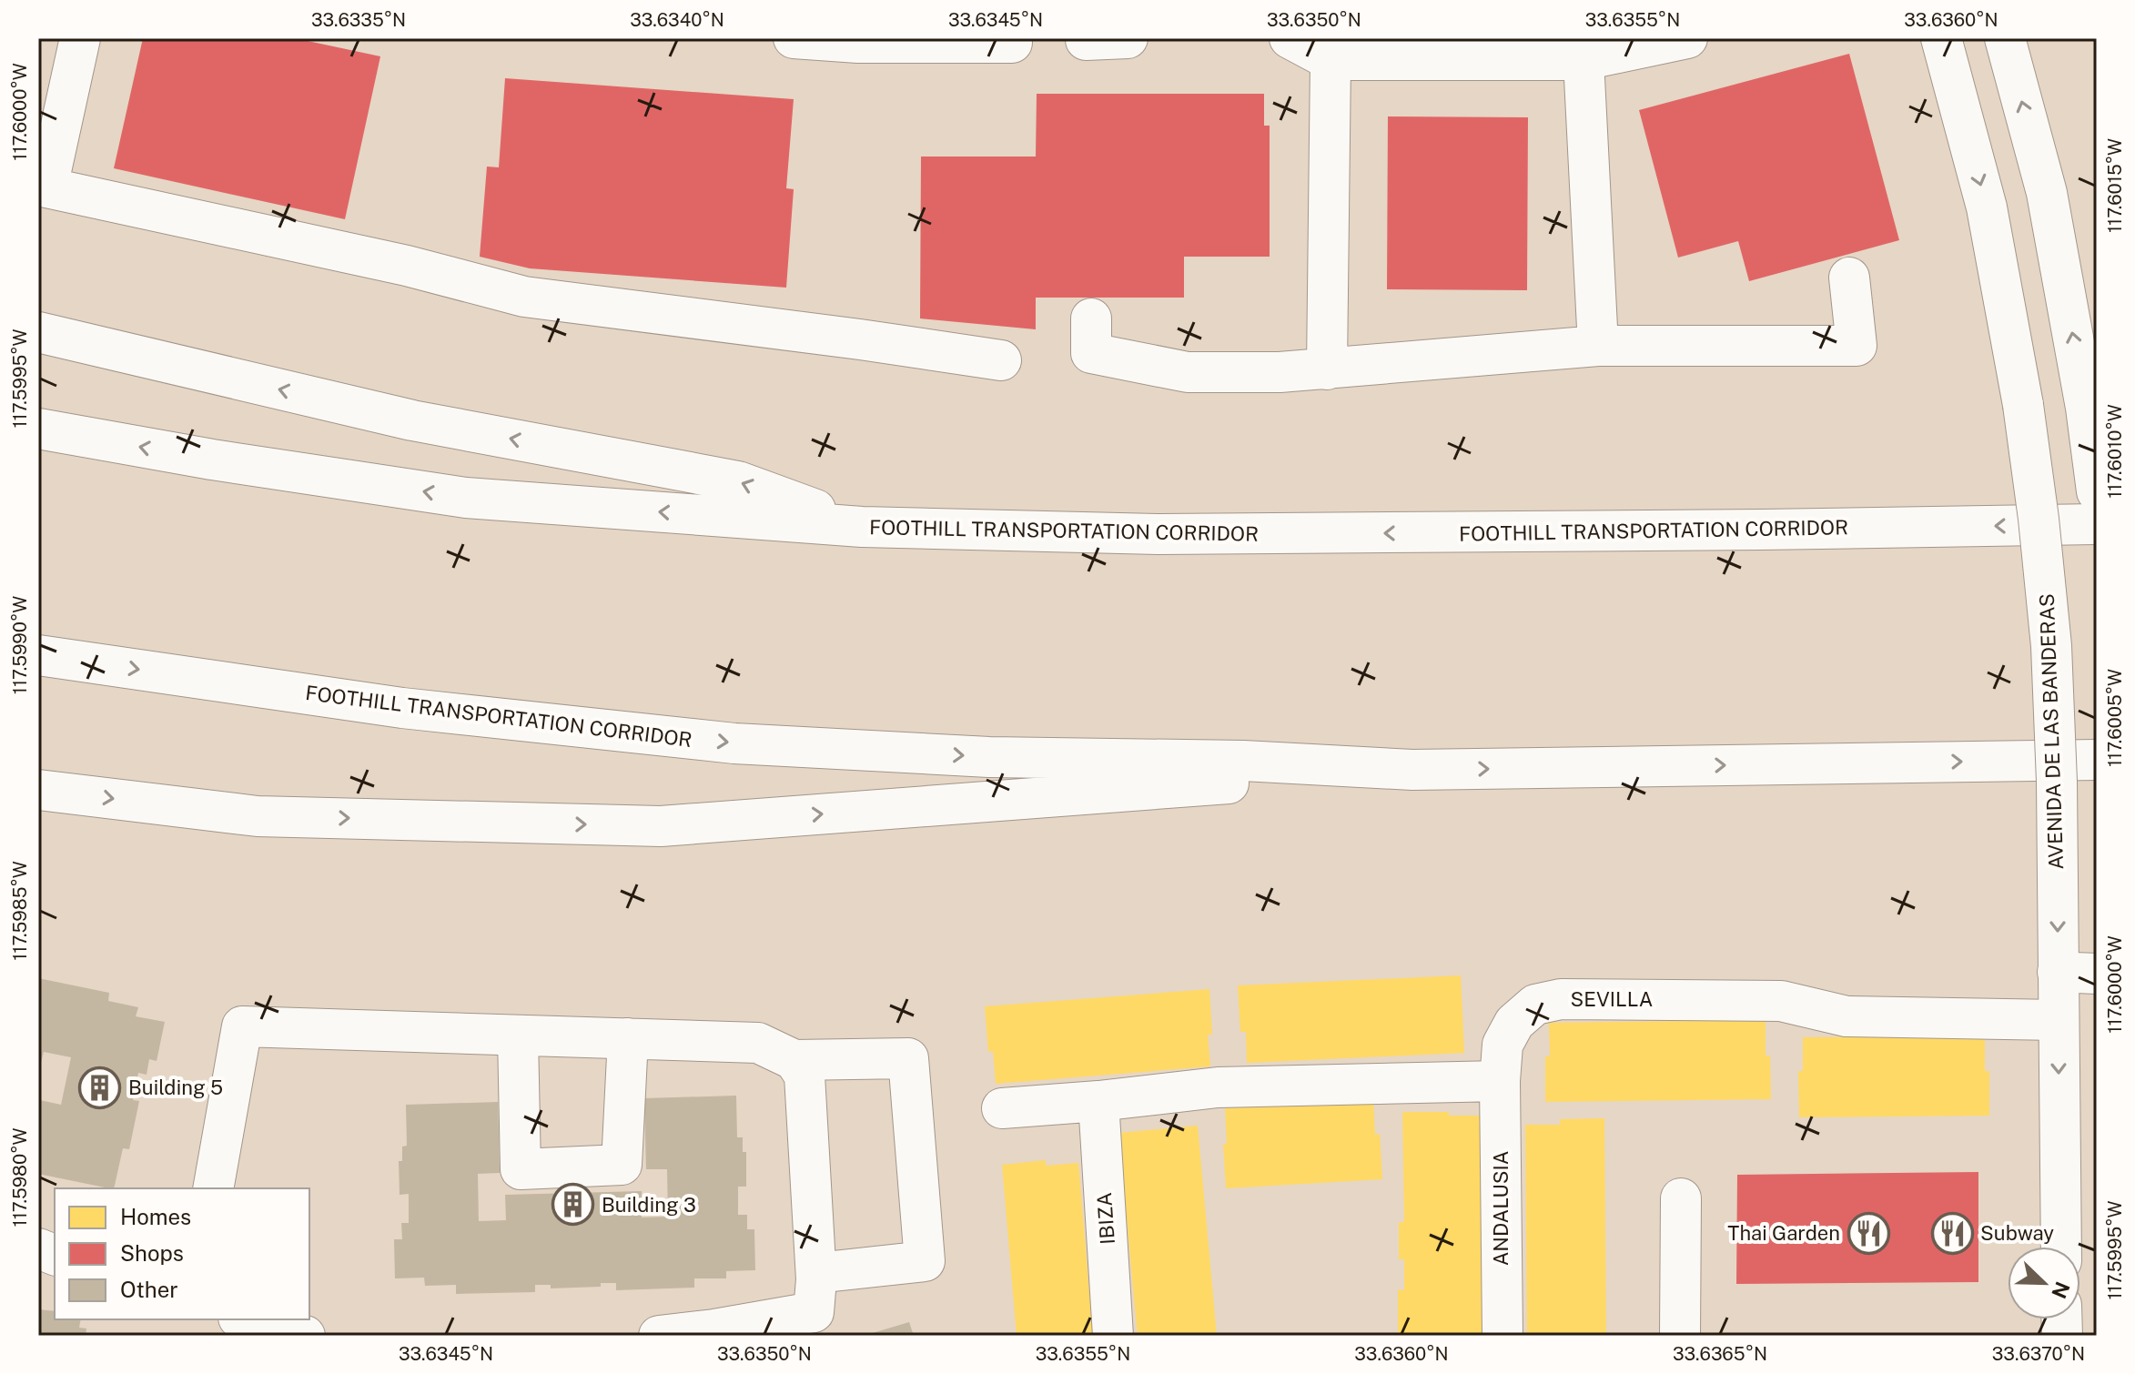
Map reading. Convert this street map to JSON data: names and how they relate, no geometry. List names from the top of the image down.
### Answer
{
  "streets": {
    "main road": [
      "FOOTHILL TRANSPORTATION CORRIDOR",
      "AVENIDA DE LAS BANDERAS",
      "SEVILLA",
      "ANDALUSIA",
      "IBIZA"
    ]
  },
  "crossings": [
    ["AVENIDA DE LAS BANDERAS", "SEVILLA"],
    ["SEVILLA", "ANDALUSIA"]
  ],
  "places": {
    "building": ["Building 5", "Building 3"],
    "restaurant": ["Thai Garden", "Subway"]
  },
  "legend": ["Homes", "Shops", "Other"],
  "north": "bottom right",
  "coordinates": [
    "33.6335°N",
    "33.6340°N",
    "33.6345°N",
    "33.6350°N",
    "33.6355°N",
    "33.6360°N",
    "117.6000°W",
    "117.6015°W",
    "117.5995°W",
    "117.6010°W",
    "117.5990°W",
    "117.6005°W",
    "117.5985°W",
    "117.5980°W",
    "33.6365°N",
    "33.6370°N"
  ]
}
